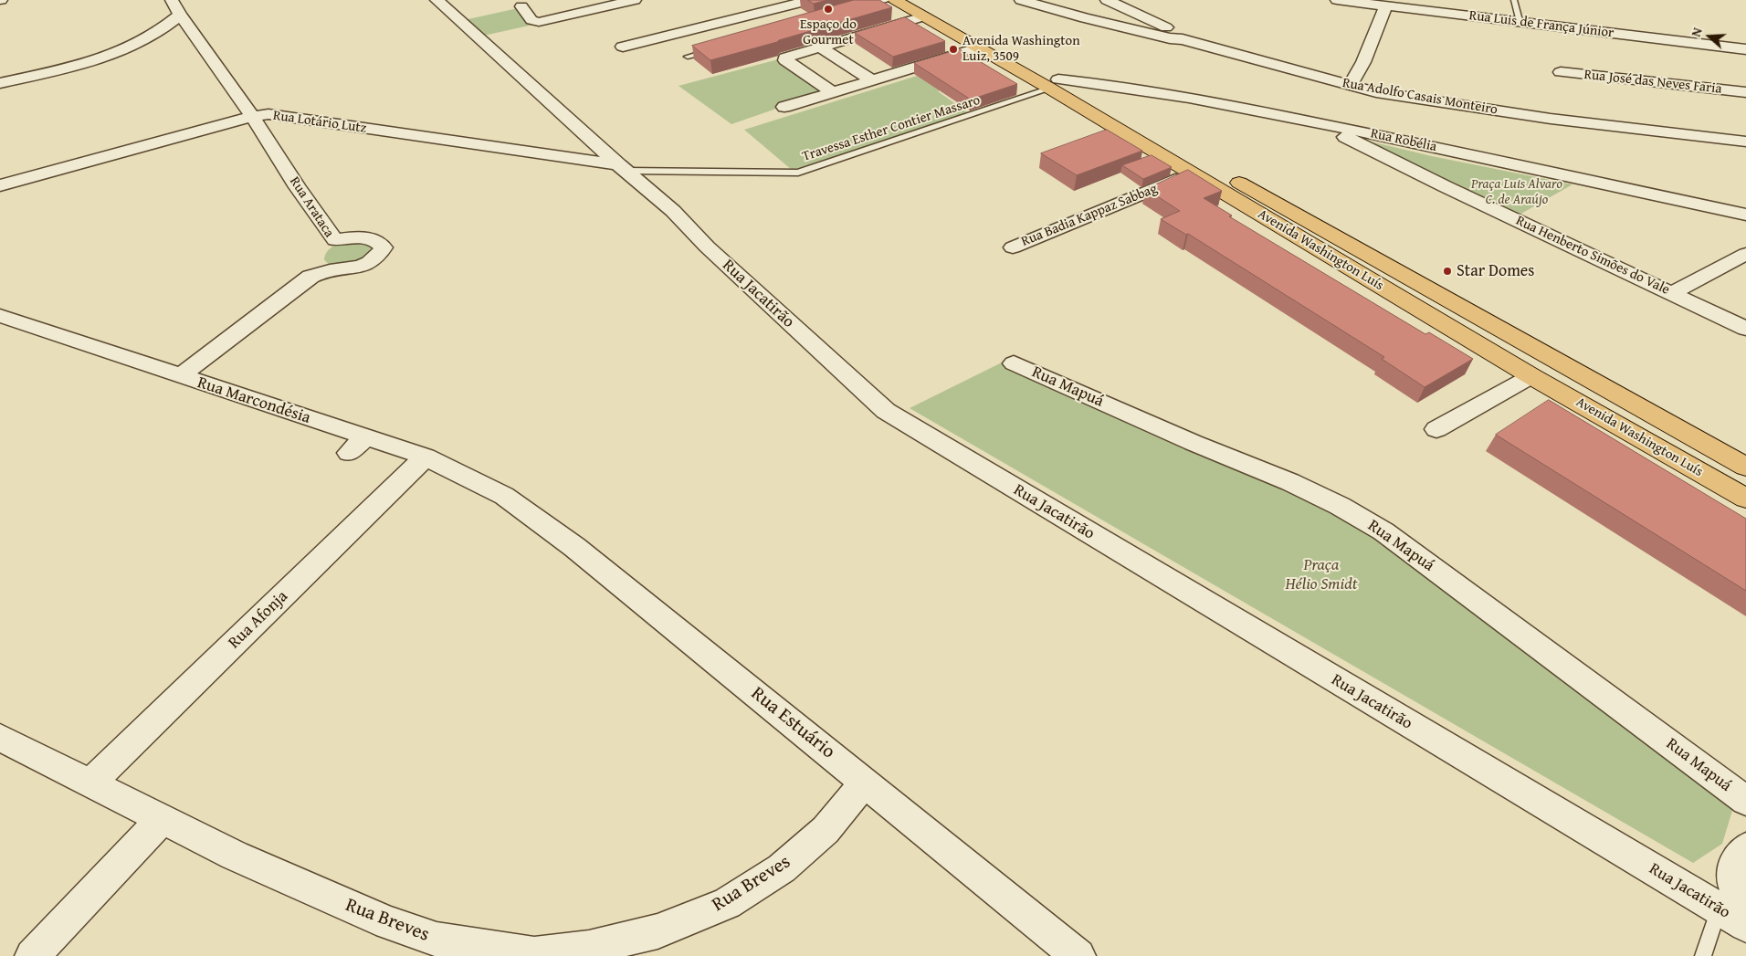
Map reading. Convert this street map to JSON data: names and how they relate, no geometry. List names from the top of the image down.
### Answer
{
  "streets": {
    "highway": ["Avenida Washington Luís"],
    "street": [
      "Rua Luis de França Júnior",
      "Rua José das Neves Faria",
      "Rua Adolfo Casais Monteiro",
      "Rua Lotário Lutz",
      "Rua Robélia",
      "Rua Arataca",
      "Rua Badia Kappaz Sabbag",
      "Rua Henberto Simões do Vale",
      "Rua Jacatirão",
      "Rua Mapuá",
      "Rua Marcondésia",
      "Rua Afonja",
      "Rua Estuário",
      "Rua Breves"
    ],
    "lane": ["Travessa Esther Contier Massaro"]
  },
  "crossings": [
    ["Rua Lotário Lutz", "Travessa Esther Contier Massaro"],
    ["Rua Lotário Lutz", "Rua Arataca"],
    ["Rua Lotário Lutz", "Rua Jacatirão"],
    ["Travessa Esther Contier Massaro", "Rua Robélia"],
    ["Travessa Esther Contier Massaro", "Avenida Washington Luís"],
    ["Travessa Esther Contier Massaro", "Rua Jacatirão"],
    ["Rua Robélia", "Avenida Washington Luís"],
    ["Rua Robélia", "Rua Henberto Simões do Vale"],
    ["Rua Arataca", "Rua Marcondésia"],
    ["Rua Badia Kappaz Sabbag", "Avenida Washington Luís"],
    ["Rua Marcondésia", "Rua Afonja"],
    ["Rua Marcondésia", "Rua Estuário"],
    ["Rua Afonja", "Rua Breves"],
    ["Rua Estuário", "Rua Breves"]
  ],
  "parks": ["Praça Luis Alvaro C. de Araújo", "Praça Hélio Smidt"],
  "places": ["Espaço do Gourmet", "Avenida Washington Luiz, 3509", "Star Domes"],
  "north": "left"
}
